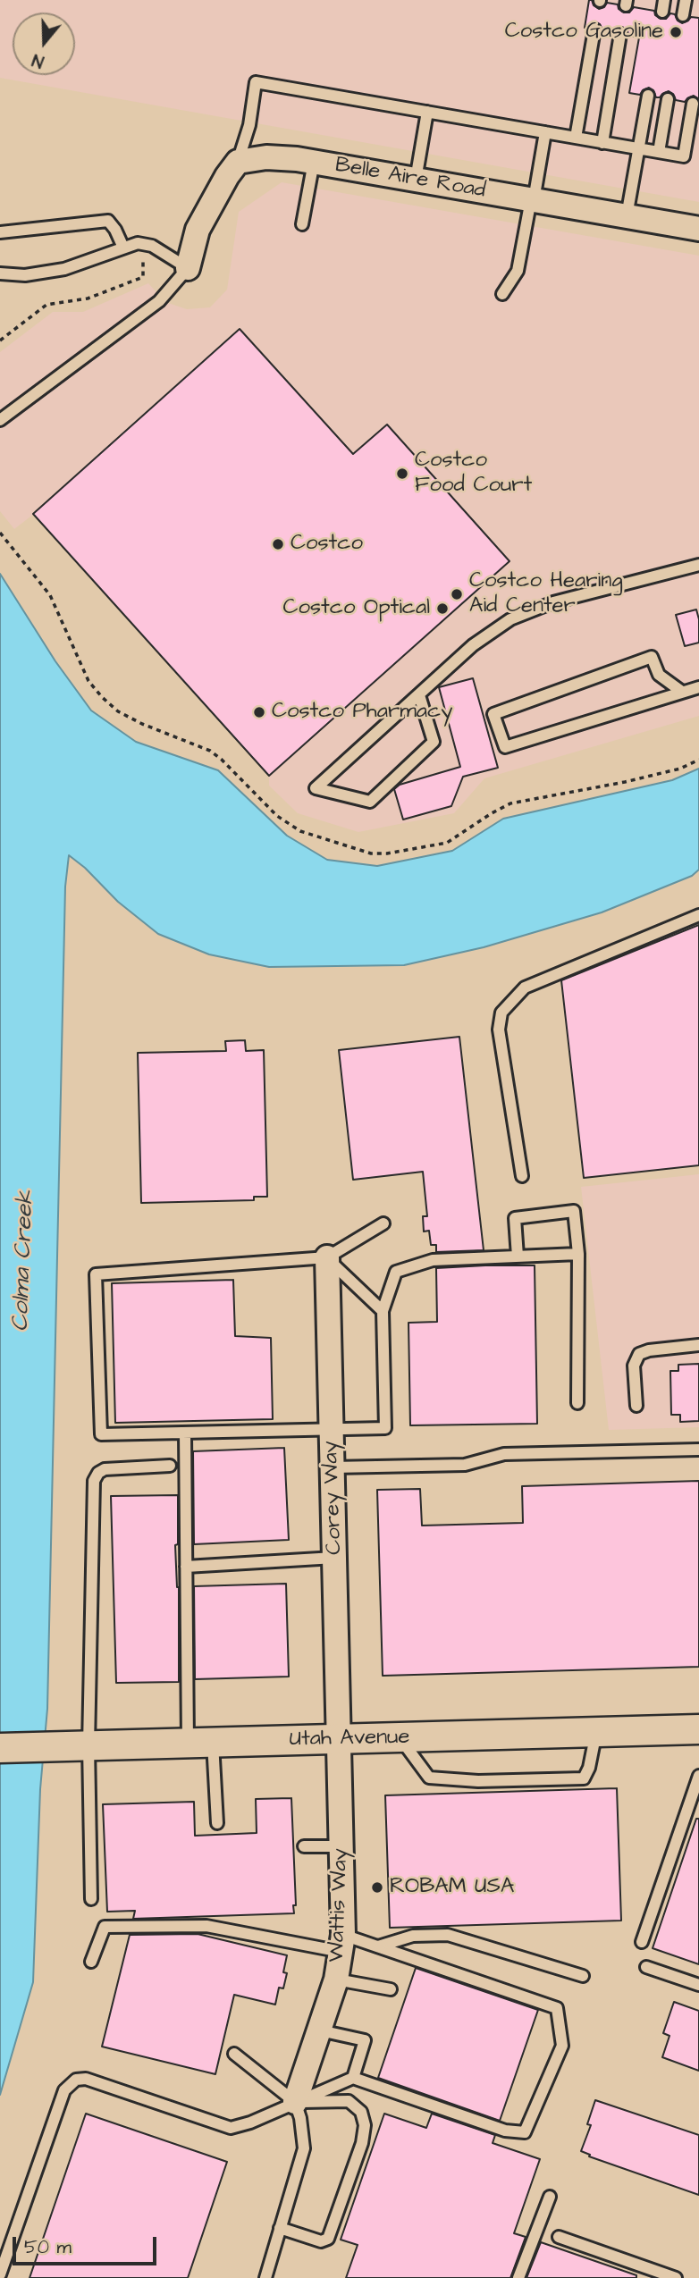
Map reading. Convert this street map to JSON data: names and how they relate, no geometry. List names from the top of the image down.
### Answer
{
  "streets": {
    "street": [
      "Belle Aire Road",
      "Corey Way",
      "Utah Avenue",
      "Wattis Way"
    ]
  },
  "crossings": [
    ["Corey Way", "Utah Avenue"],
    ["Corey Way", "Wattis Way"],
    ["Utah Avenue", "Wattis Way"]
  ],
  "water": ["Colma Creek"],
  "places": [
    "Costco Gasoline",
    "Costco Food Court",
    "Costco",
    "Costco Hearing Aid Center",
    "Costco Optical",
    "Costco Pharmacy",
    "ROBAM USA"
  ],
  "scale_bar": "50 m",
  "north": "bottom"
}
